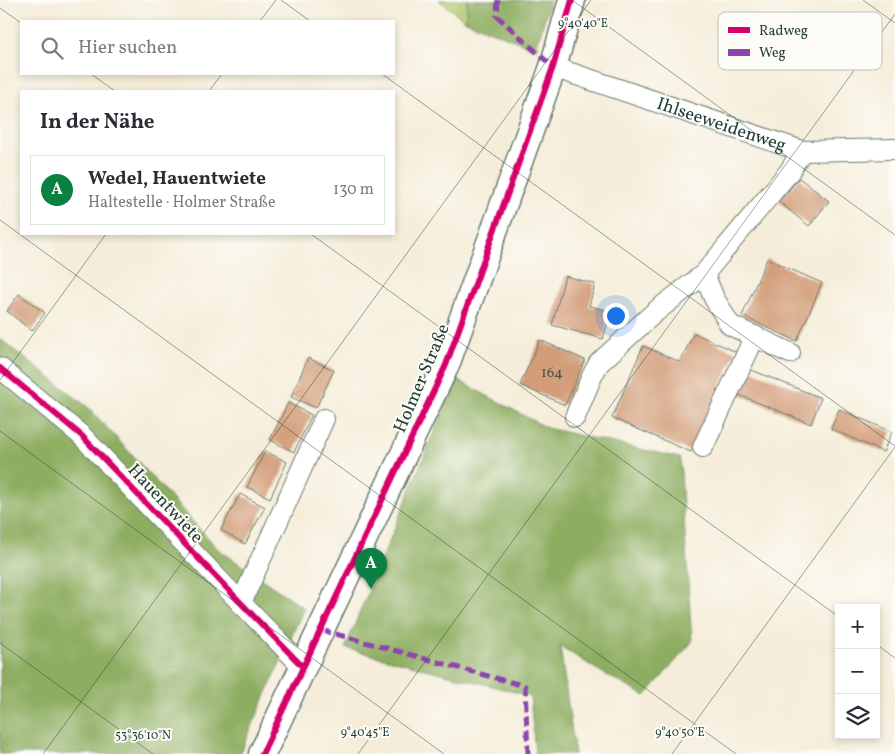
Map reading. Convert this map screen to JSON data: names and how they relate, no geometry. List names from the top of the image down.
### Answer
{
  "streets": {
    "main road": ["Holmer Straße"],
    "street": ["Ihlseeweidenweg", "Hauentwiete"]
  },
  "crossings": [
    ["Ihlseeweidenweg", "Holmer Straße"],
    ["Holmer Straße", "Hauentwiete"]
  ],
  "house_numbers": ["164"],
  "legend": ["Radweg", "Weg"],
  "page": {
    "search": "Hier suchen",
    "heading": "In der Nähe",
    "list": [
      {
        "mark": "A",
        "name": "Wedel, Hauentwiete",
        "note": "Haltestelle · Holmer Straße",
        "value": "130 m"
      }
    ],
    "pins": "A",
    "map_buttons": ["+", "−"]
  },
  "coordinates": [
    "9°40'40\"E",
    "9°40'45\"E",
    "9°40'50\"E",
    "53°36'10\"N"
  ]
}
